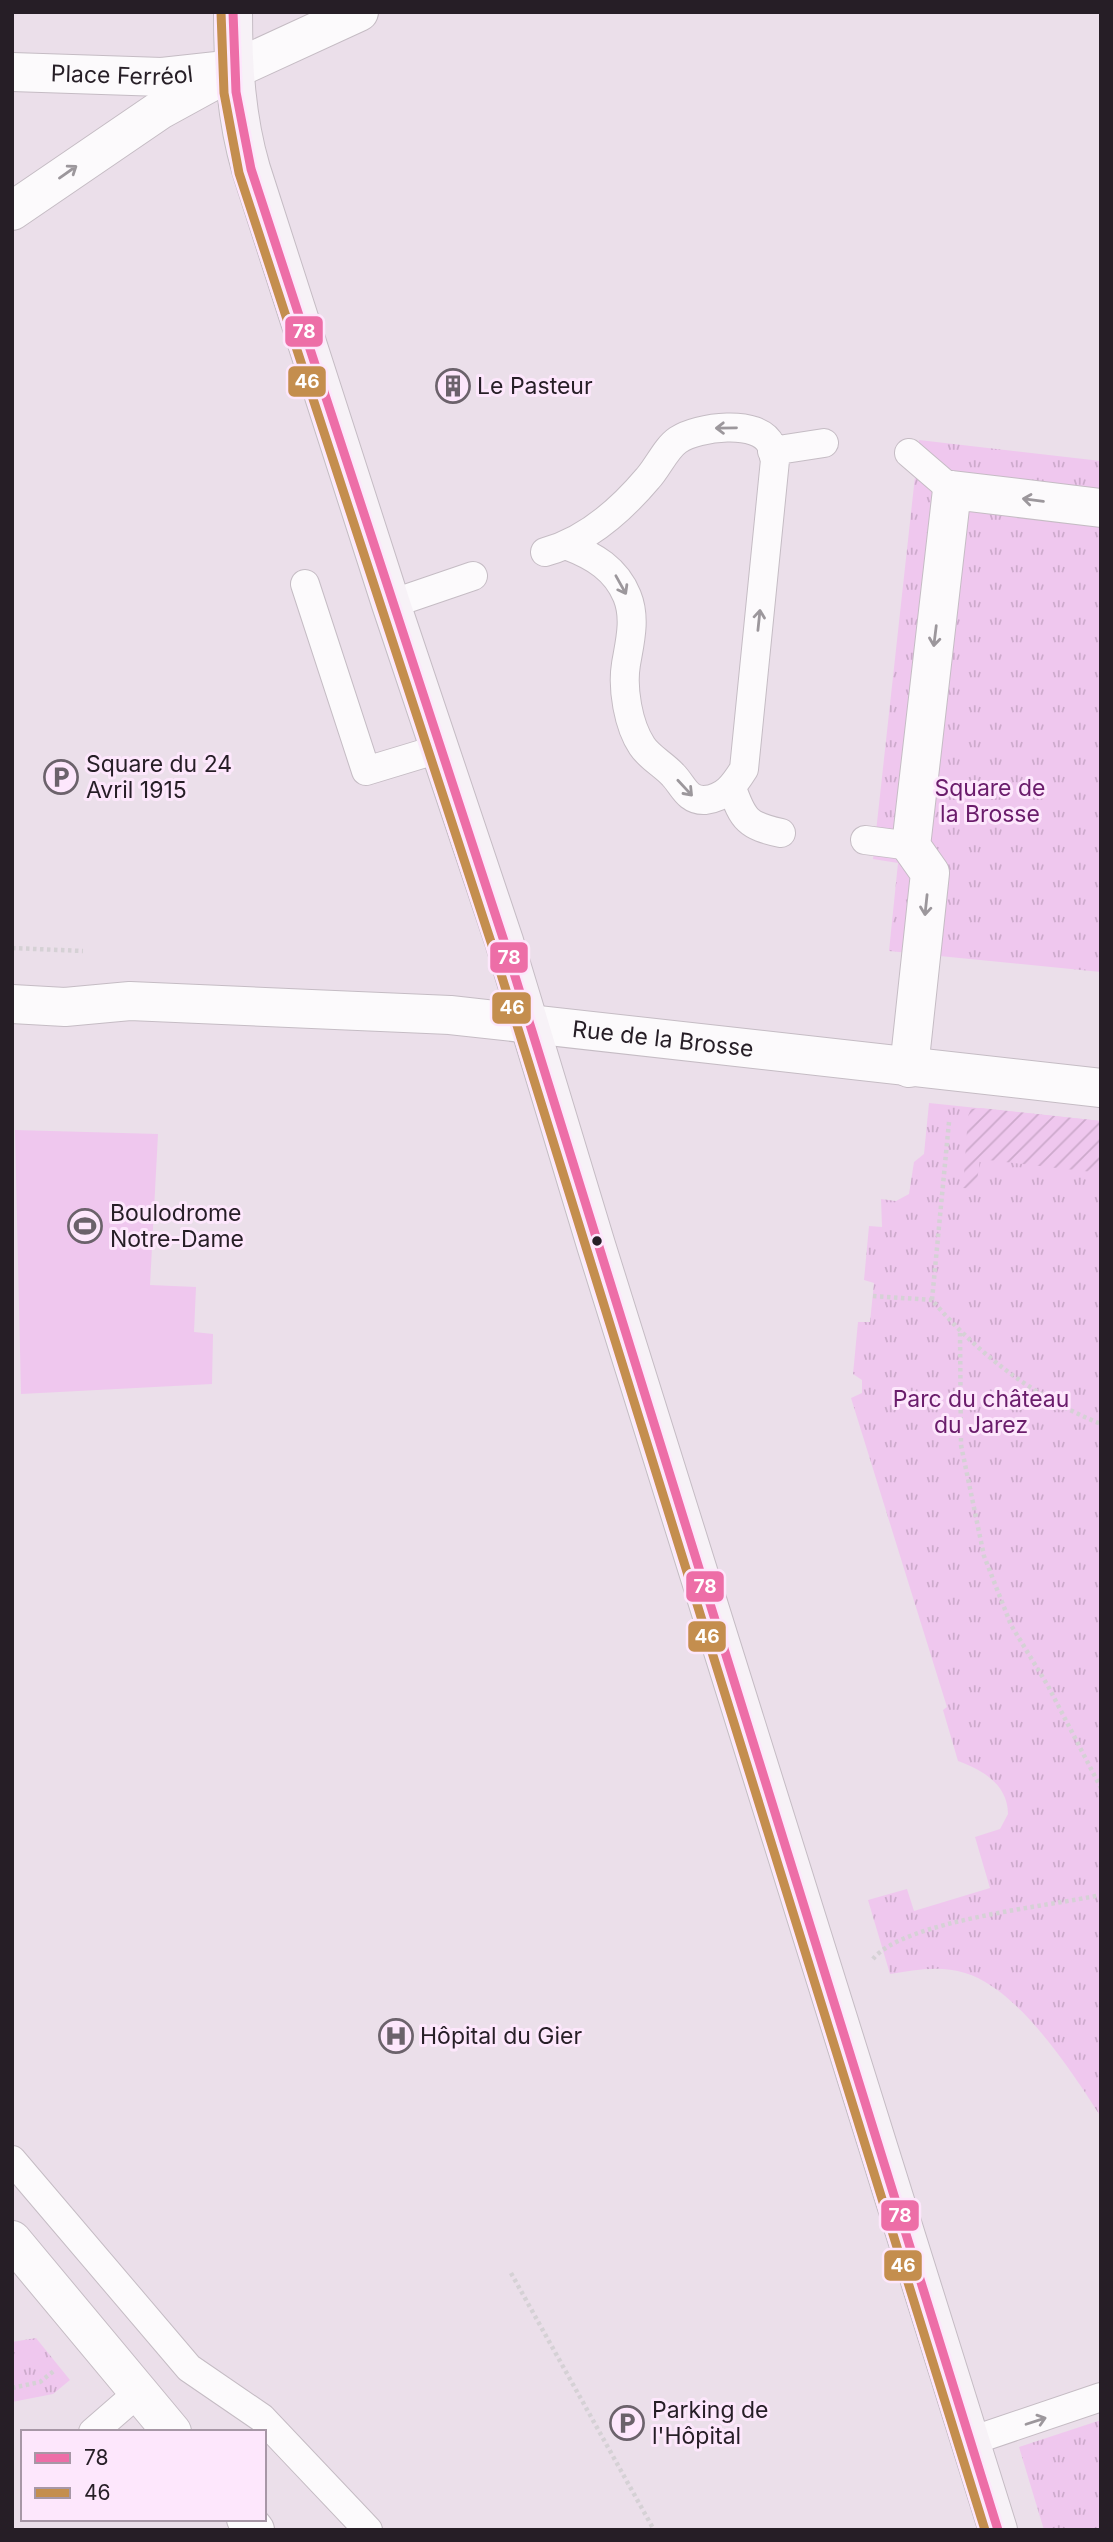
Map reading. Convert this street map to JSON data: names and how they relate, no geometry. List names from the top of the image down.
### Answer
{
  "streets": {
    "street": ["Place Ferréol", "Rue de la Brosse"]
  },
  "parks": ["Square de la Brosse", "Parc du château du Jarez"],
  "places": {
    "building": ["Le Pasteur"],
    "parking": ["Square du 24 Avril 1915", "Parking de l'Hôpital"],
    "sports": ["Boulodrome Notre-Dame"],
    "hospital": ["Hôpital du Gier"]
  },
  "lines": ["transit line 78", "transit line 46"],
  "legend": ["78", "46"]
}
